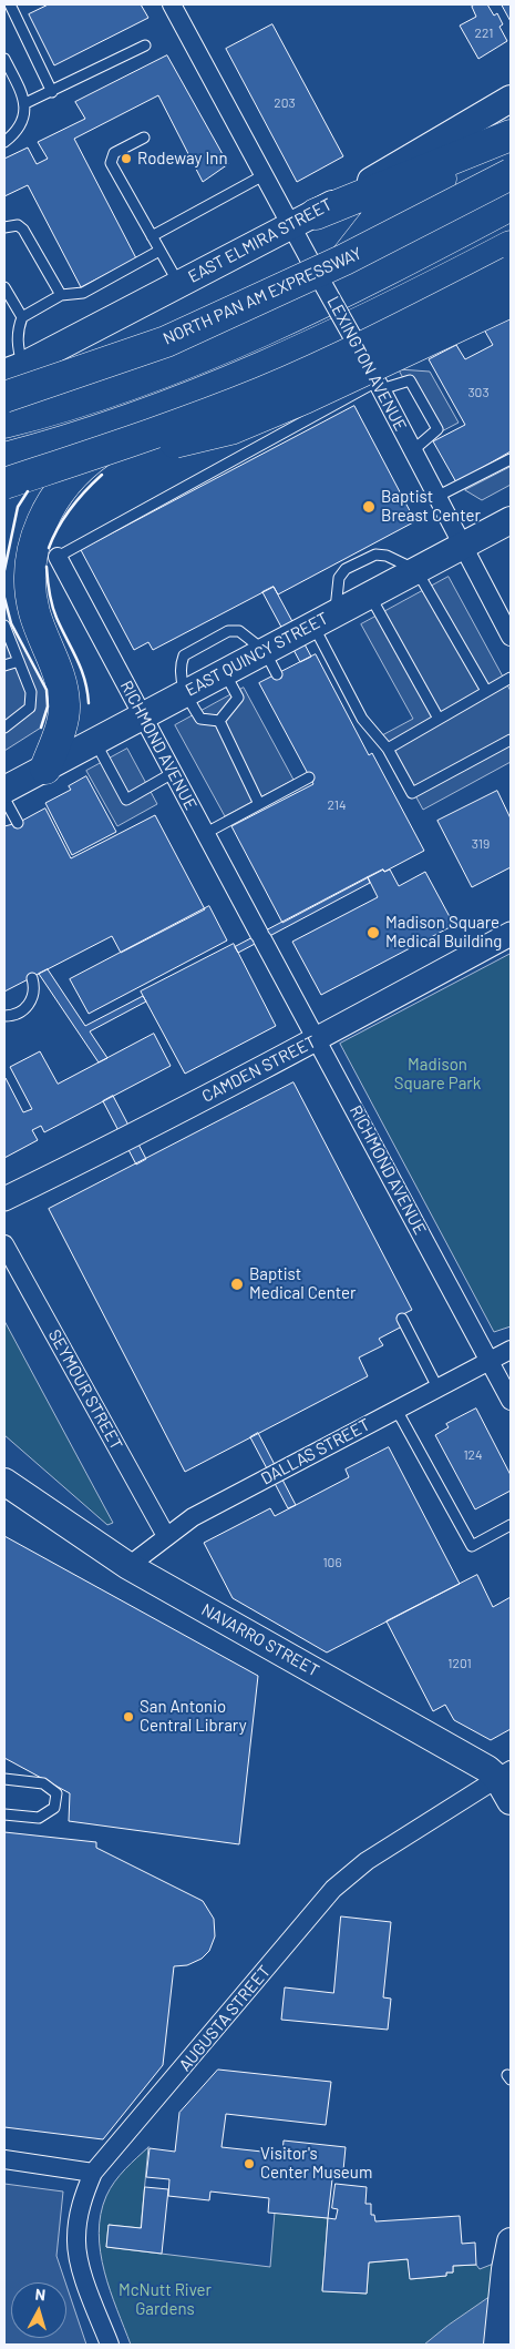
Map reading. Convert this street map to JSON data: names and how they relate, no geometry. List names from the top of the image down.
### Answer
{
  "streets": {
    "highway": ["NORTH PAN AM EXPRESSWAY"],
    "main road": ["EAST ELMIRA STREET", "EAST QUINCY STREET", "NAVARRO STREET"],
    "street": [
      "LEXINGTON AVENUE",
      "RICHMOND AVENUE",
      "CAMDEN STREET",
      "SEYMOUR STREET",
      "DALLAS STREET",
      "AUGUSTA STREET"
    ]
  },
  "crossings": [
    ["EAST ELMIRA STREET", "LEXINGTON AVENUE"],
    ["LEXINGTON AVENUE", "EAST QUINCY STREET"],
    ["EAST QUINCY STREET", "RICHMOND AVENUE"],
    ["RICHMOND AVENUE", "CAMDEN STREET"],
    ["RICHMOND AVENUE", "DALLAS STREET"],
    ["SEYMOUR STREET", "DALLAS STREET"],
    ["DALLAS STREET", "NAVARRO STREET"],
    ["NAVARRO STREET", "AUGUSTA STREET"]
  ],
  "parks": ["Madison Square Park", "McNutt River Gardens"],
  "places": [
    "Rodeway Inn",
    "Baptist Breast Center",
    "Madison Square Medical Building",
    "Baptist Medical Center",
    "San Antonio Central Library",
    "Visitor's Center Museum"
  ],
  "house_numbers": [
    "221",
    "203",
    "303",
    "214",
    "319",
    "124",
    "106",
    "1201"
  ],
  "north": "top"
}
